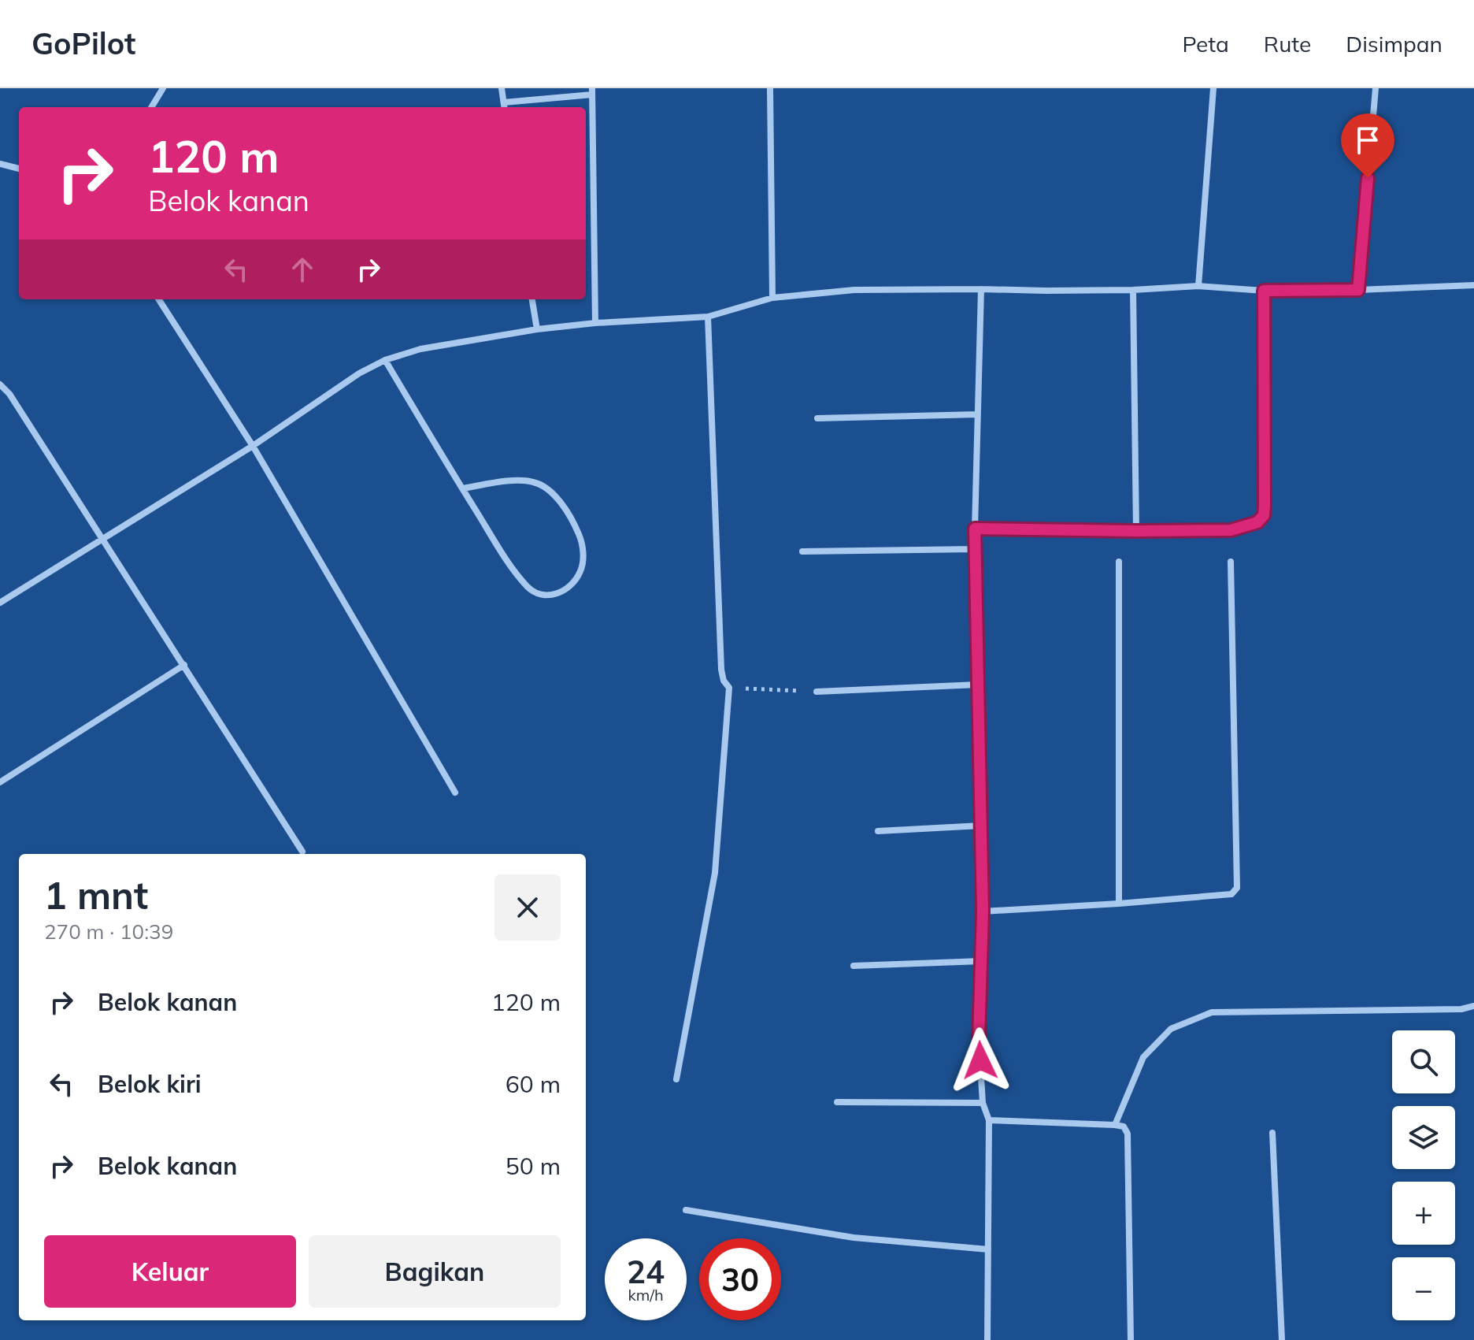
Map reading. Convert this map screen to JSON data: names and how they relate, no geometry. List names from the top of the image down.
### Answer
{
  "page": {
    "header": "GoPilot",
    "nav": ["Peta", "Rute", "Disimpan"],
    "turn": ["120 m", "Belok kanan"],
    "heading": ["1 mnt", "270 m · 10:39"],
    "list": [
      {
        "name": "Belok kanan",
        "value": "120 m"
      },
      {
        "name": "Belok kiri",
        "value": "60 m"
      },
      {
        "name": "Belok kanan",
        "value": "50 m"
      }
    ],
    "map_buttons": ["+", "−"],
    "buttons": ["Keluar", "Bagikan"],
    "speed": "24 km/h",
    "limit": "30"
  }
}
